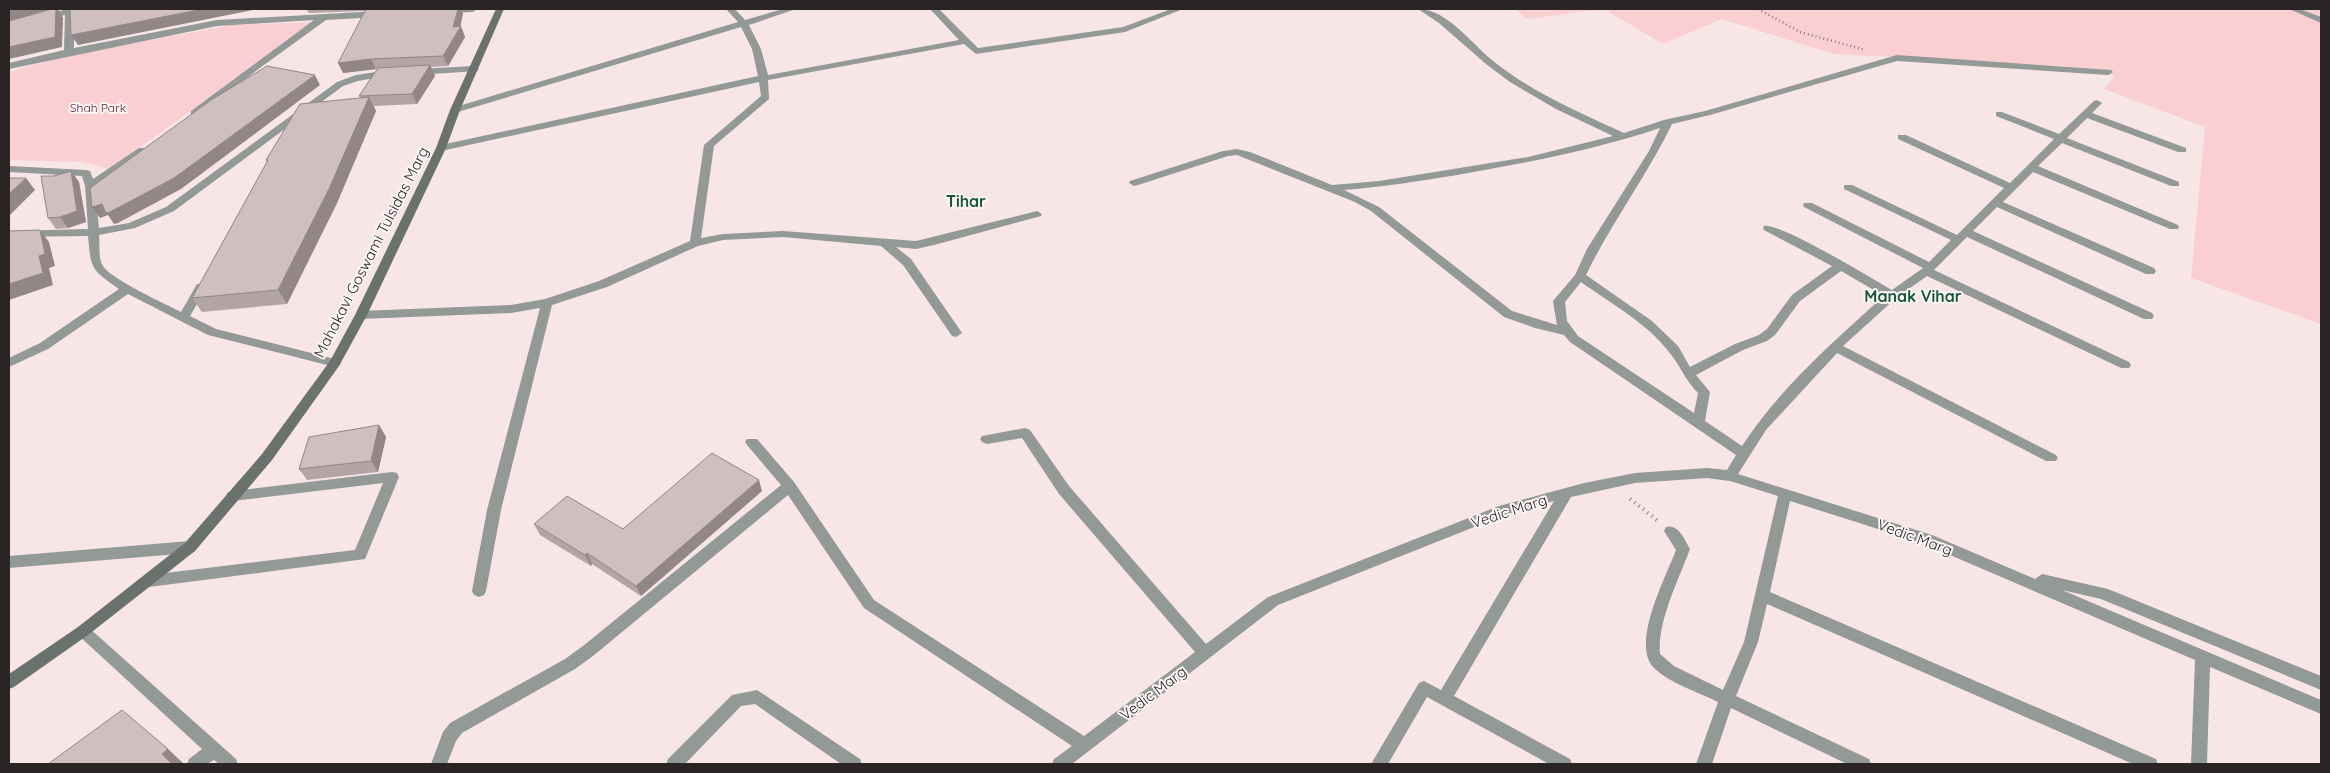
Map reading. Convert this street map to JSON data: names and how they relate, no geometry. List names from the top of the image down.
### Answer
{
  "streets": {
    "street": ["Mahakavi Goswami Tulsidas Marg", "Vedic Marg"]
  },
  "districts": ["Tihar", "Manak Vihar"],
  "parks": ["Shah Park"]
}
